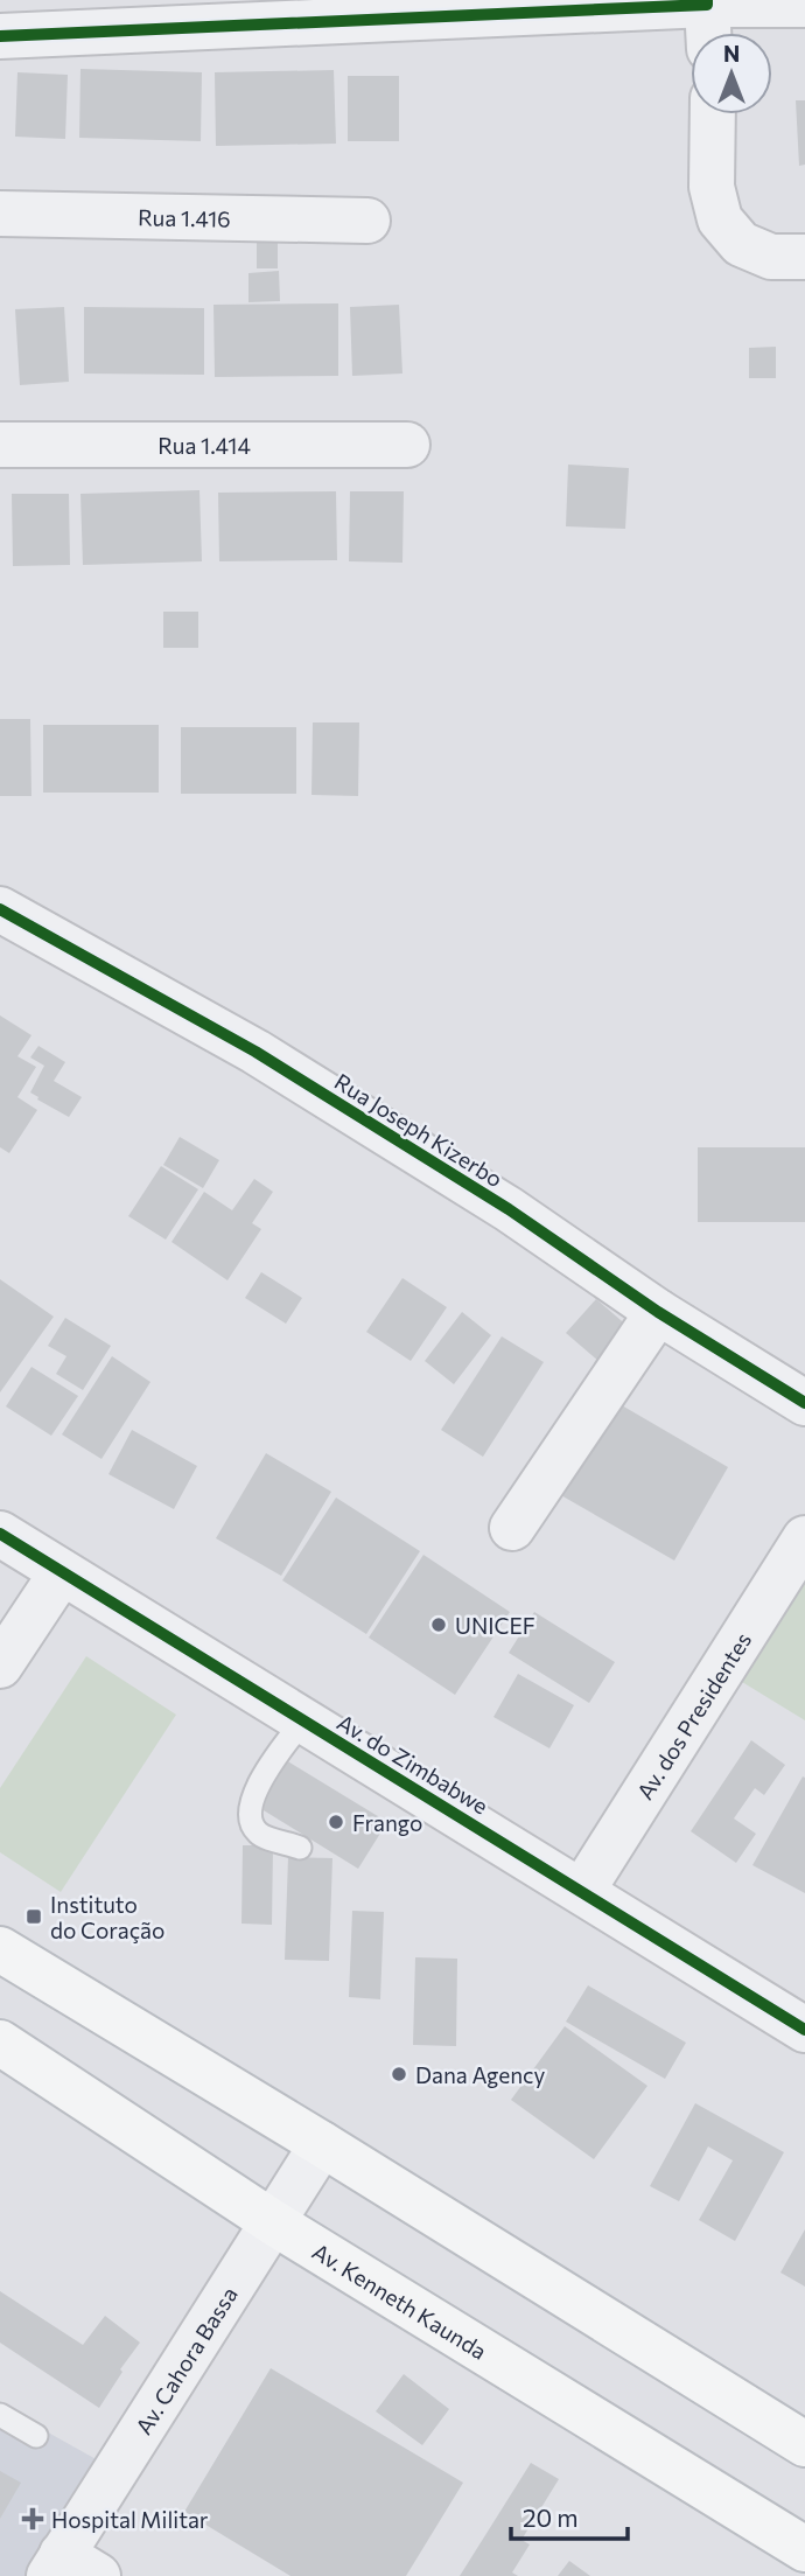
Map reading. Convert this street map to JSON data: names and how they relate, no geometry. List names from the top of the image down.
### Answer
{
  "streets": {
    "main road": ["Av. Kenneth Kaunda"],
    "street": [
      "Rua 1.416",
      "Rua 1.414",
      "Rua Joseph Kizerbo",
      "Av. dos Presidentes",
      "Av. do Zimbabwe",
      "Av. Cahora Bassa"
    ]
  },
  "crossings": [
    ["Av. dos Presidentes", "Av. do Zimbabwe"],
    ["Av. Kenneth Kaunda", "Av. Cahora Bassa"]
  ],
  "places": {
    "other": ["UNICEF", "Frango", "Dana Agency"],
    "transit": ["Instituto do Coração"],
    "health": ["Hospital Militar"]
  },
  "scale_bar": "20 m",
  "north": "top"
}
